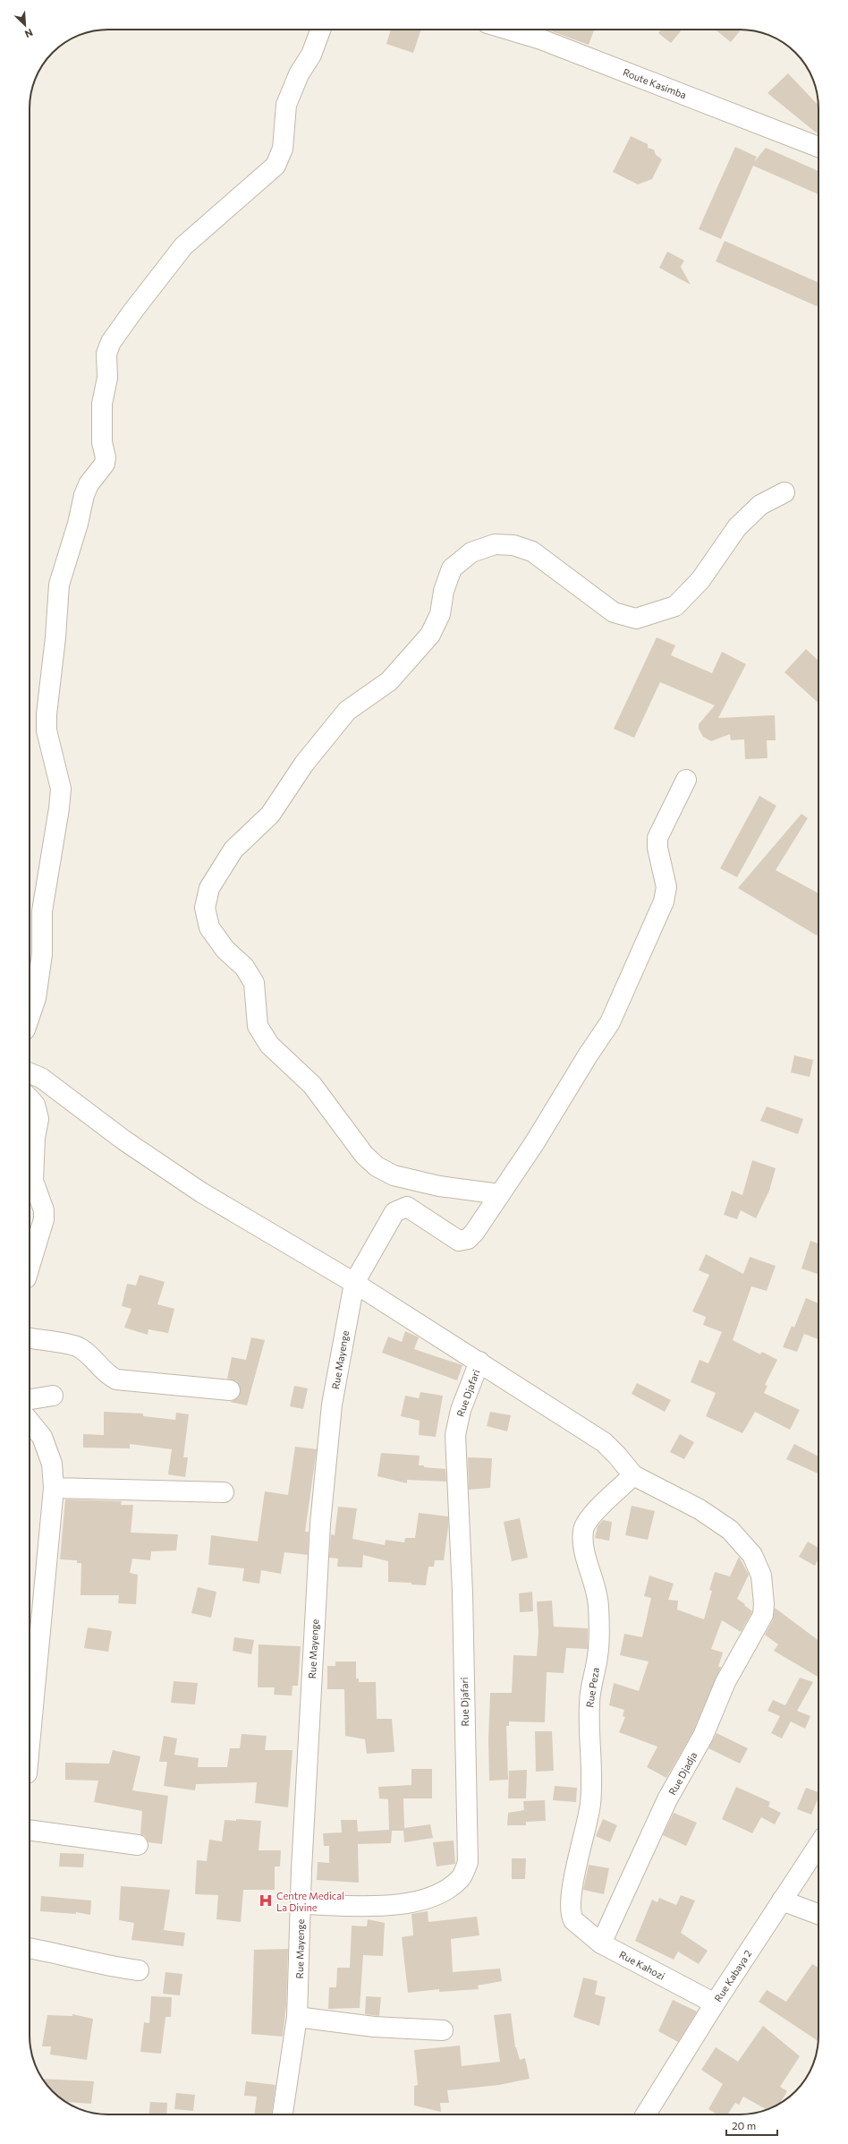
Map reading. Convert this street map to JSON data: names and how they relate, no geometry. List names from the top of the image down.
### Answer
{
  "streets": {
    "street": [
      "Route Kasimba",
      "Rue Mayenge",
      "Rue Djafari",
      "Rue Peza",
      "Rue Djadja",
      "Rue Kahozi",
      "Rue Kabaya 2"
    ]
  },
  "crossings": [
    ["Rue Mayenge", "Rue Djafari"],
    ["Rue Peza", "Rue Djadja"],
    ["Rue Peza", "Rue Kahozi"],
    ["Rue Djadja", "Rue Kahozi"],
    ["Rue Kahozi", "Rue Kabaya 2"]
  ],
  "places": {
    "hospital": ["Centre Medical La Divine"]
  },
  "scale_bar": "20 m",
  "north": "bottom right"
}
